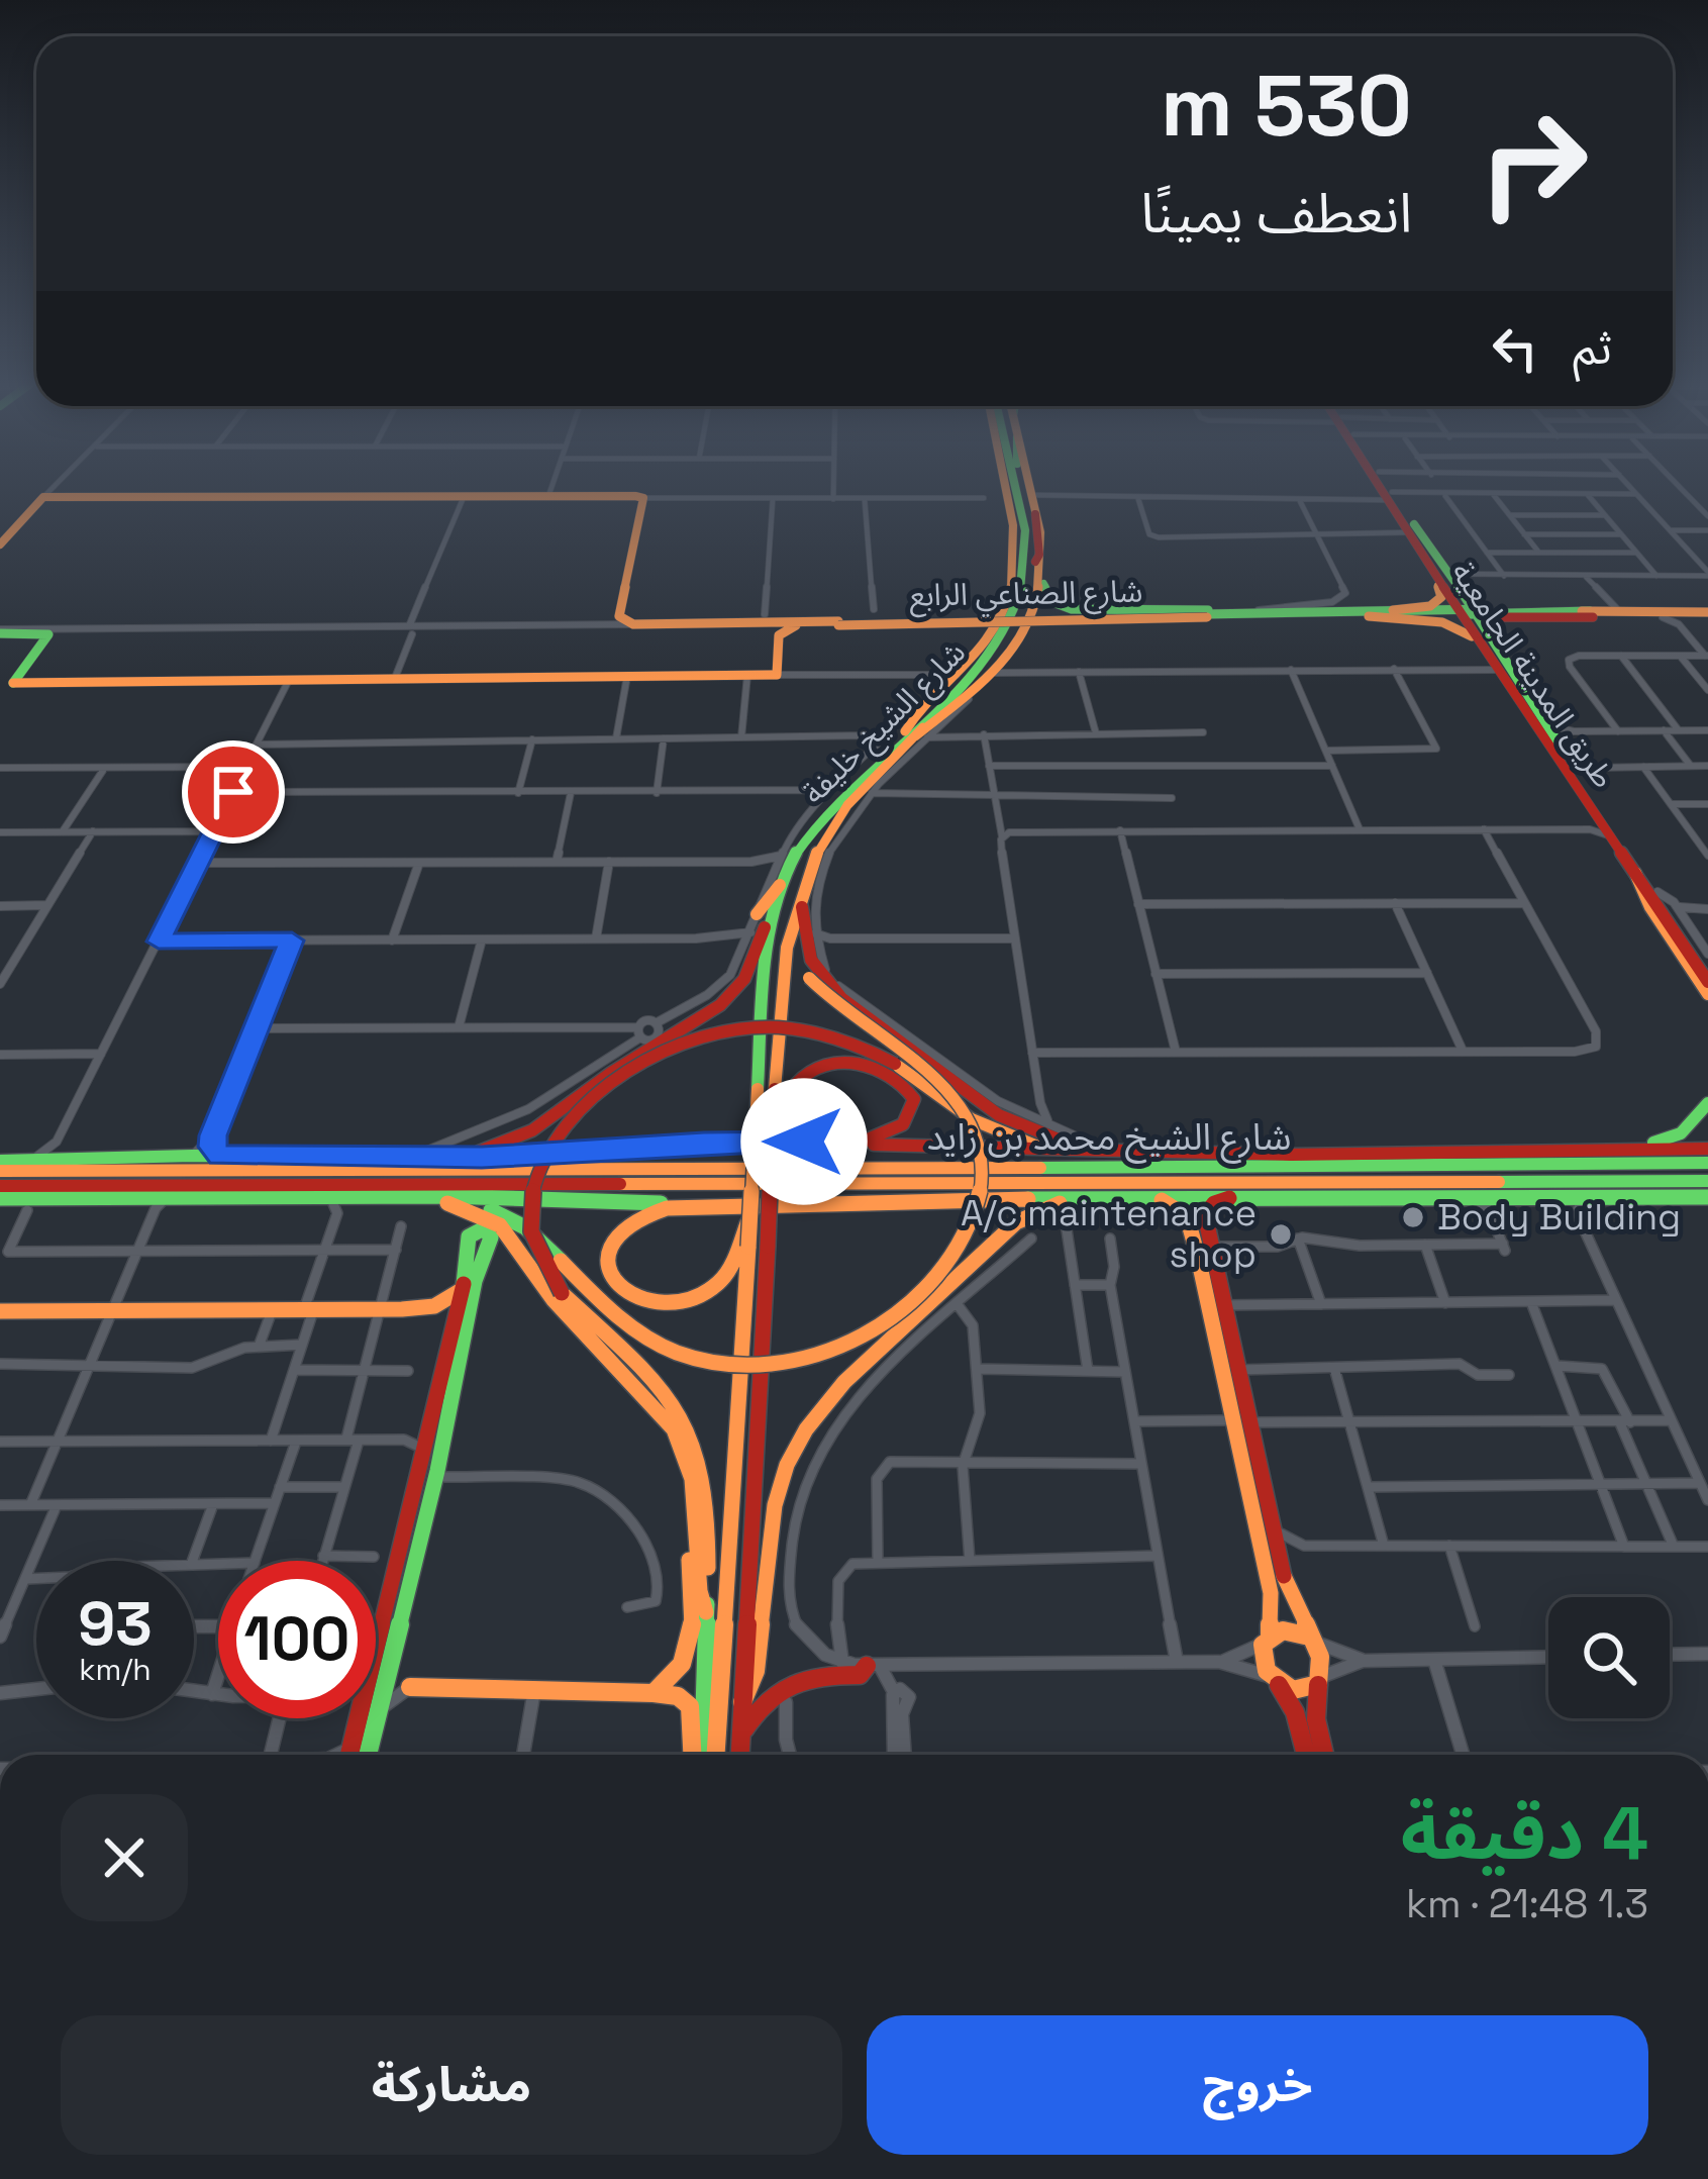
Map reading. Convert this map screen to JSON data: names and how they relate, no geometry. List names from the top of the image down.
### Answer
{
  "streets": {
    "main road": [
      "شارع الصناعي الرابع",
      "طريق المدينة الجامعية",
      "شارع الشيخ خليفة",
      "شارع الشيخ محمد بن زايد"
    ]
  },
  "places": ["Body Building", "A/c maintenance shop"],
  "page": {
    "turn": ["530 m", "انعطف يمينًا"],
    "then": "ثم",
    "speed": "93 km/h",
    "limit": "100",
    "heading": ["4 دقيقة", "1.3 km · 21:48"],
    "buttons": ["خروج", "مشاركة"]
  }
}
